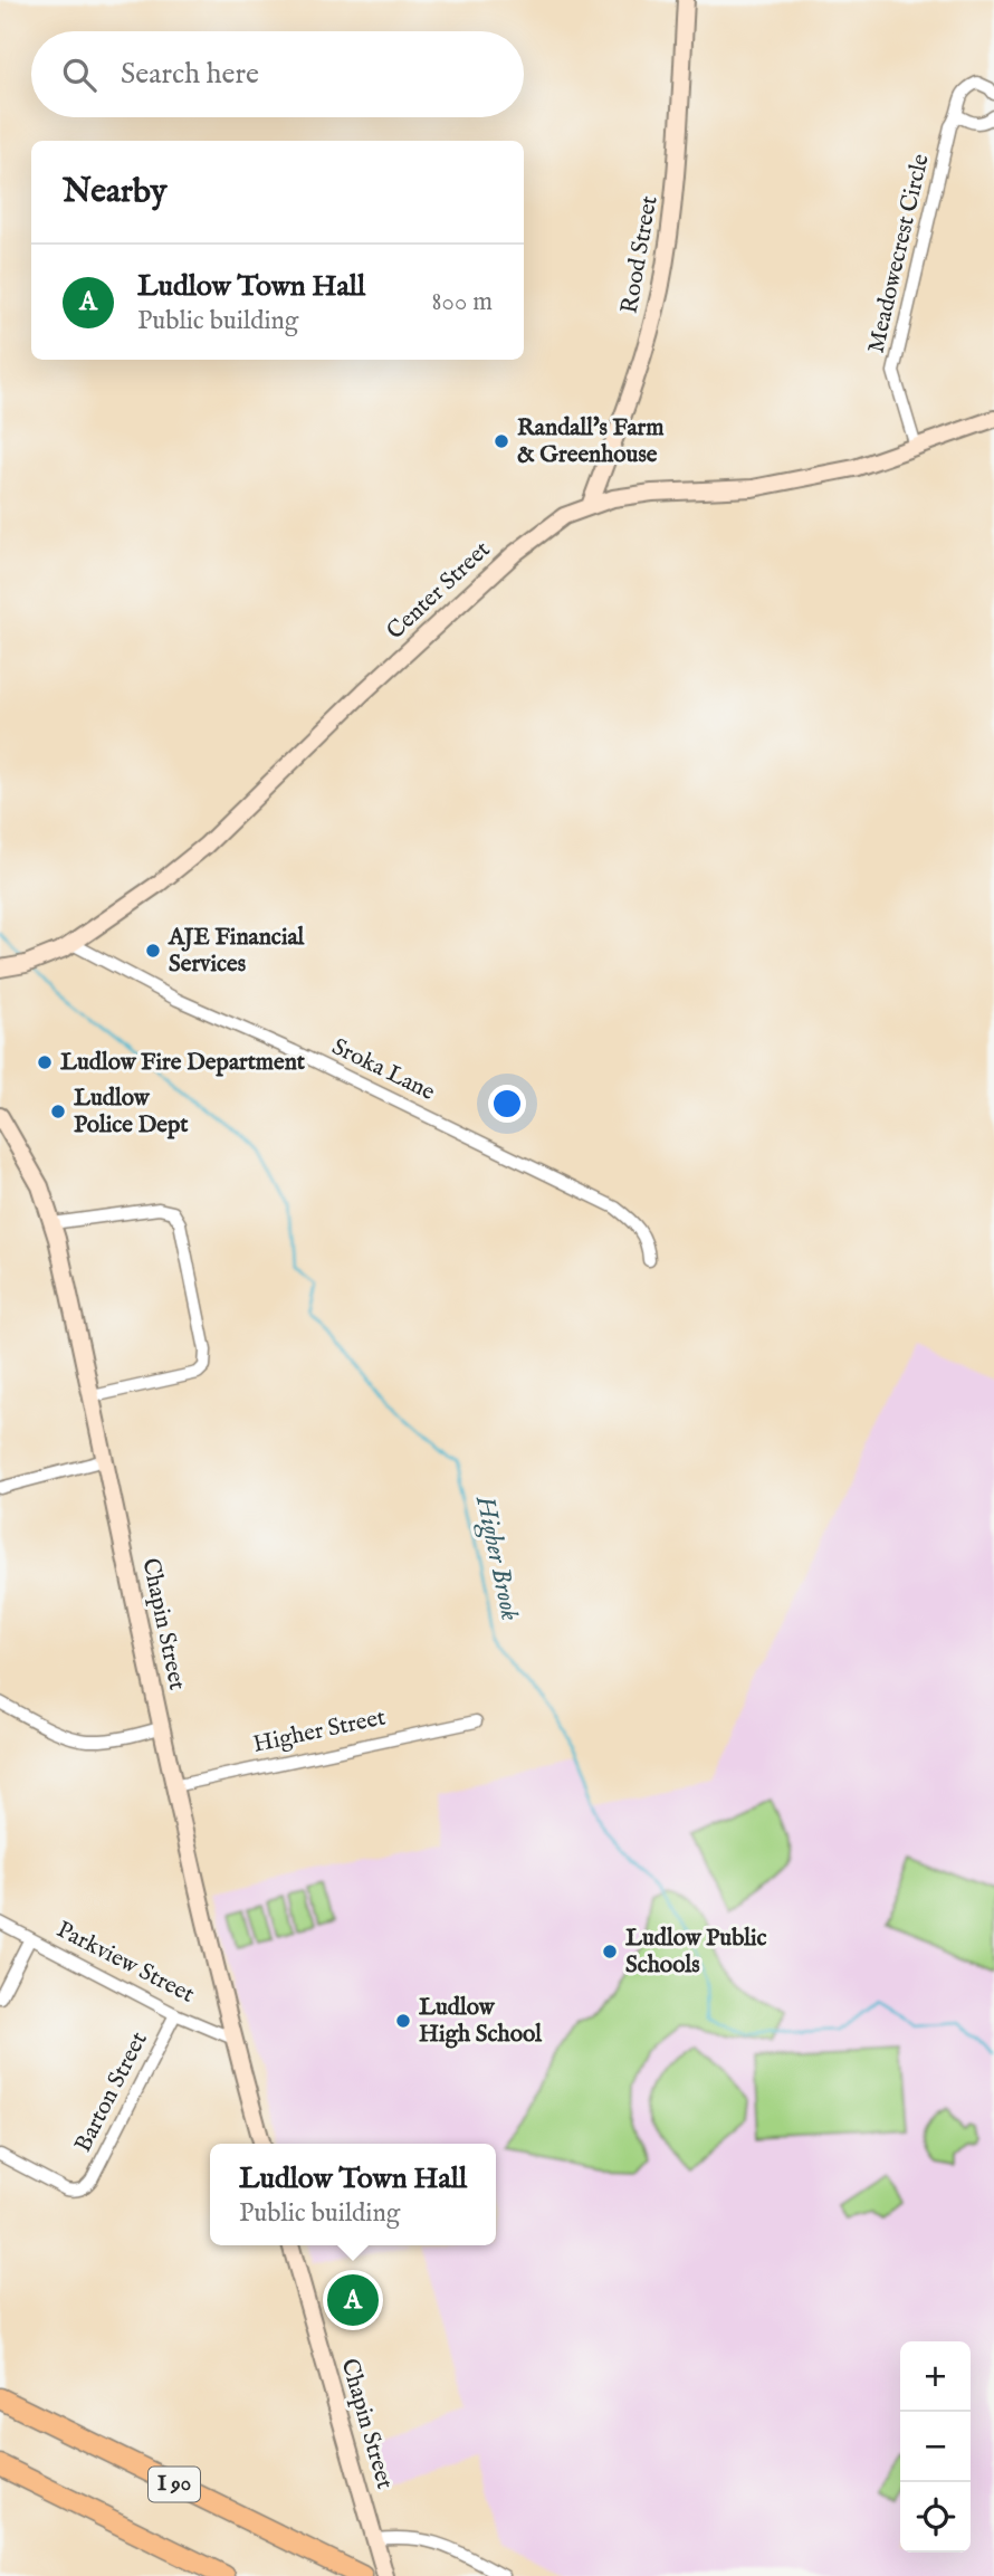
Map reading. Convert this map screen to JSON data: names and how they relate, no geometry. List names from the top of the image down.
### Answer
{
  "streets": {
    "highway": ["I 90"],
    "main road": ["Rood Street", "Center Street", "Chapin Street"],
    "street": [
      "Meadowecrest Circle",
      "Sroka Lane",
      "Higher Street",
      "Parkview Street",
      "Barton Street"
    ]
  },
  "crossings": [
    ["Meadowecrest Circle", "Center Street"],
    ["Rood Street", "Center Street"],
    ["Center Street", "Sroka Lane"],
    ["Chapin Street", "Higher Street"],
    ["Chapin Street", "Parkview Street"],
    ["Parkview Street", "Barton Street"]
  ],
  "water": ["Higher Brook"],
  "places": [
    "Randall's Farm & Greenhouse",
    "AJE Financial Services",
    "Ludlow Fire Department",
    "Ludlow Police Dept",
    "Ludlow Public Schools",
    "Ludlow High School"
  ],
  "page": {
    "search": "Search here",
    "heading": "Nearby",
    "list": [
      {
        "mark": "A",
        "name": "Ludlow Town Hall",
        "note": "Public building",
        "value": "800 m"
      }
    ],
    "popup": ["Ludlow Town Hall", "Public building"],
    "pins": "A",
    "map_buttons": ["+", "−"]
  }
}
